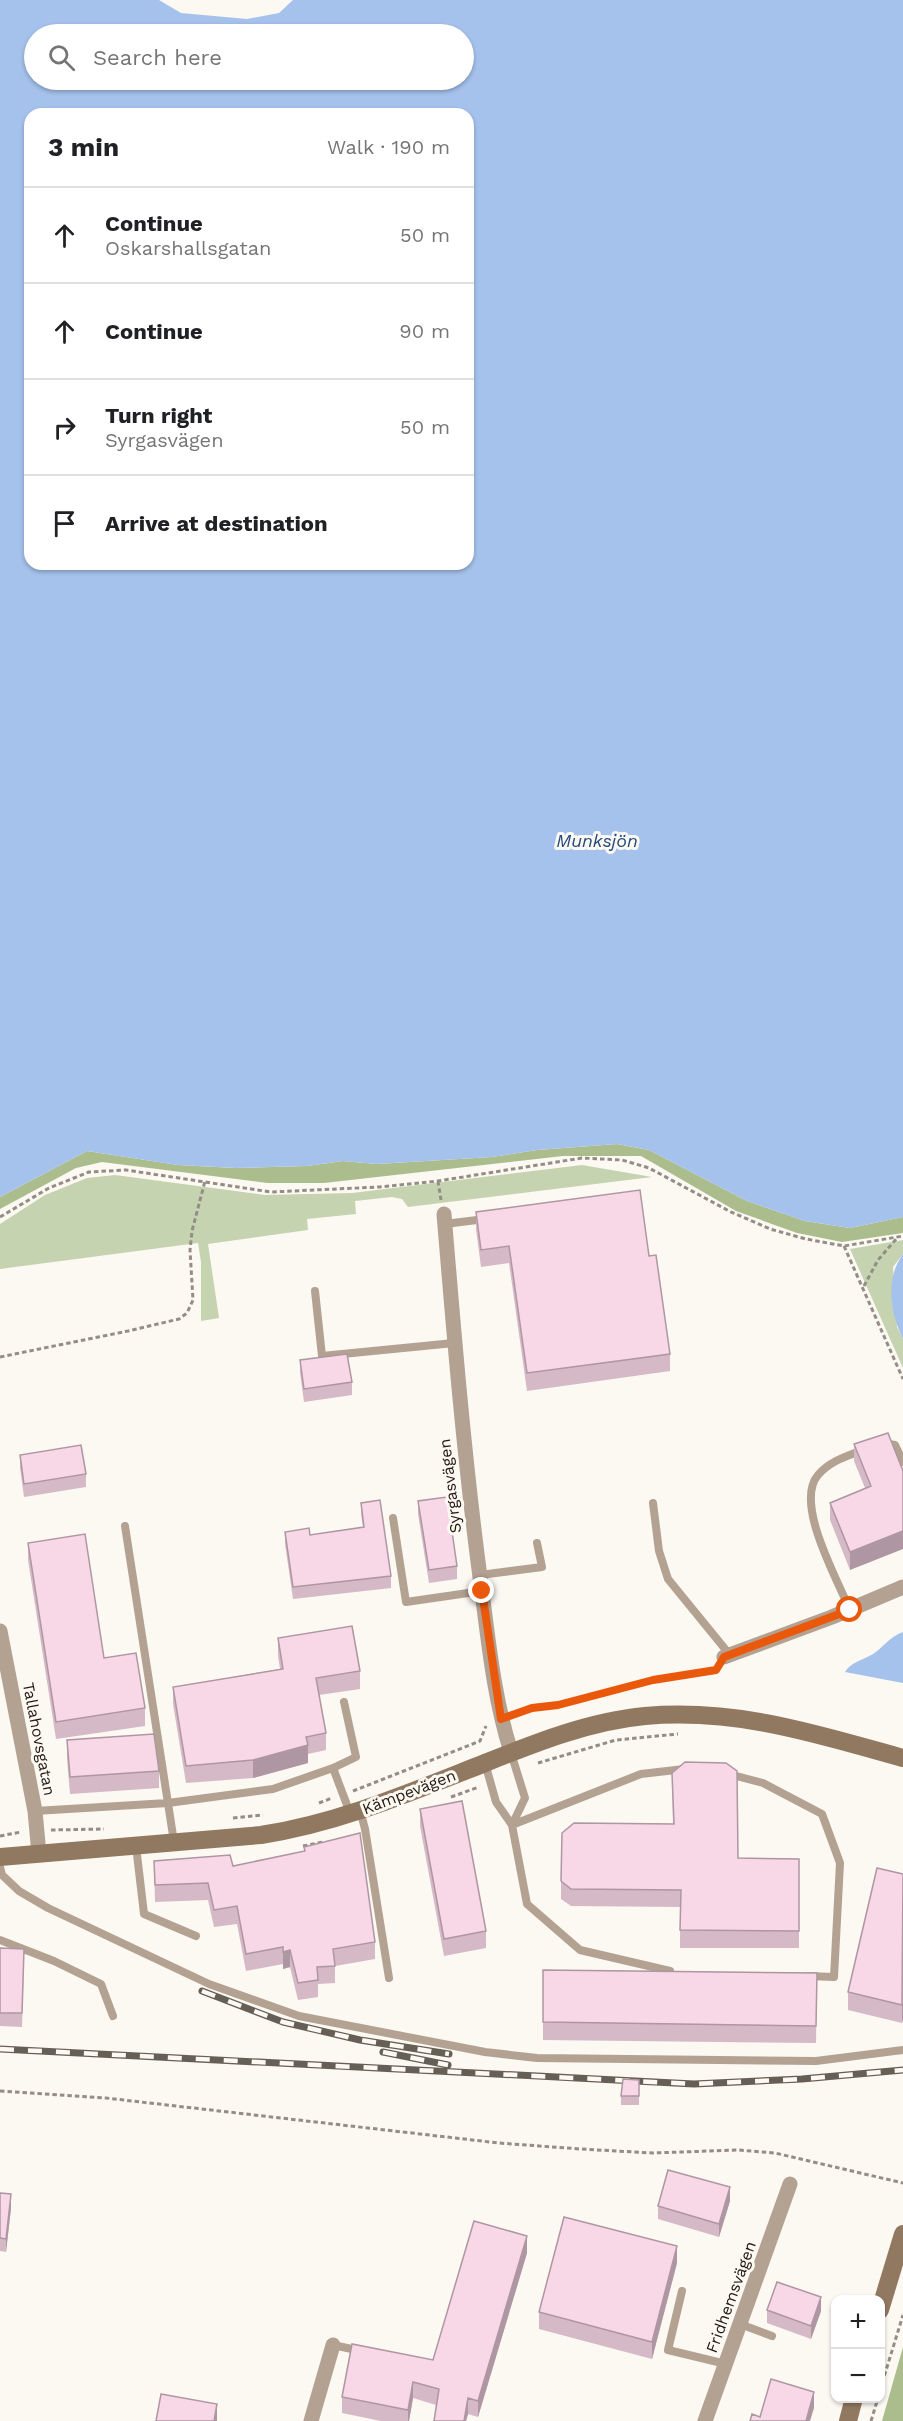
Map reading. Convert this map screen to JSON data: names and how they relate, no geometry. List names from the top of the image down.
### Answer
{
  "streets": {
    "main road": ["Kämpevägen"],
    "street": ["Syrgasvägen", "Tallahovsgatan", "Fridhemsvägen"]
  },
  "crossings": [
    ["Syrgasvägen", "Kämpevägen"],
    ["Tallahovsgatan", "Kämpevägen"]
  ],
  "water": ["Munksjön"],
  "page": {
    "search": "Search here",
    "heading": ["3 min", "Walk · 190 m"],
    "list": [
      ["Continue", "Oskarshallsgatan", "50 m"],
      ["Continue", "90 m"],
      ["Turn right", "Syrgasvägen", "50 m"],
      "Arrive at destination"
    ],
    "map_buttons": ["+", "−"]
  }
}
